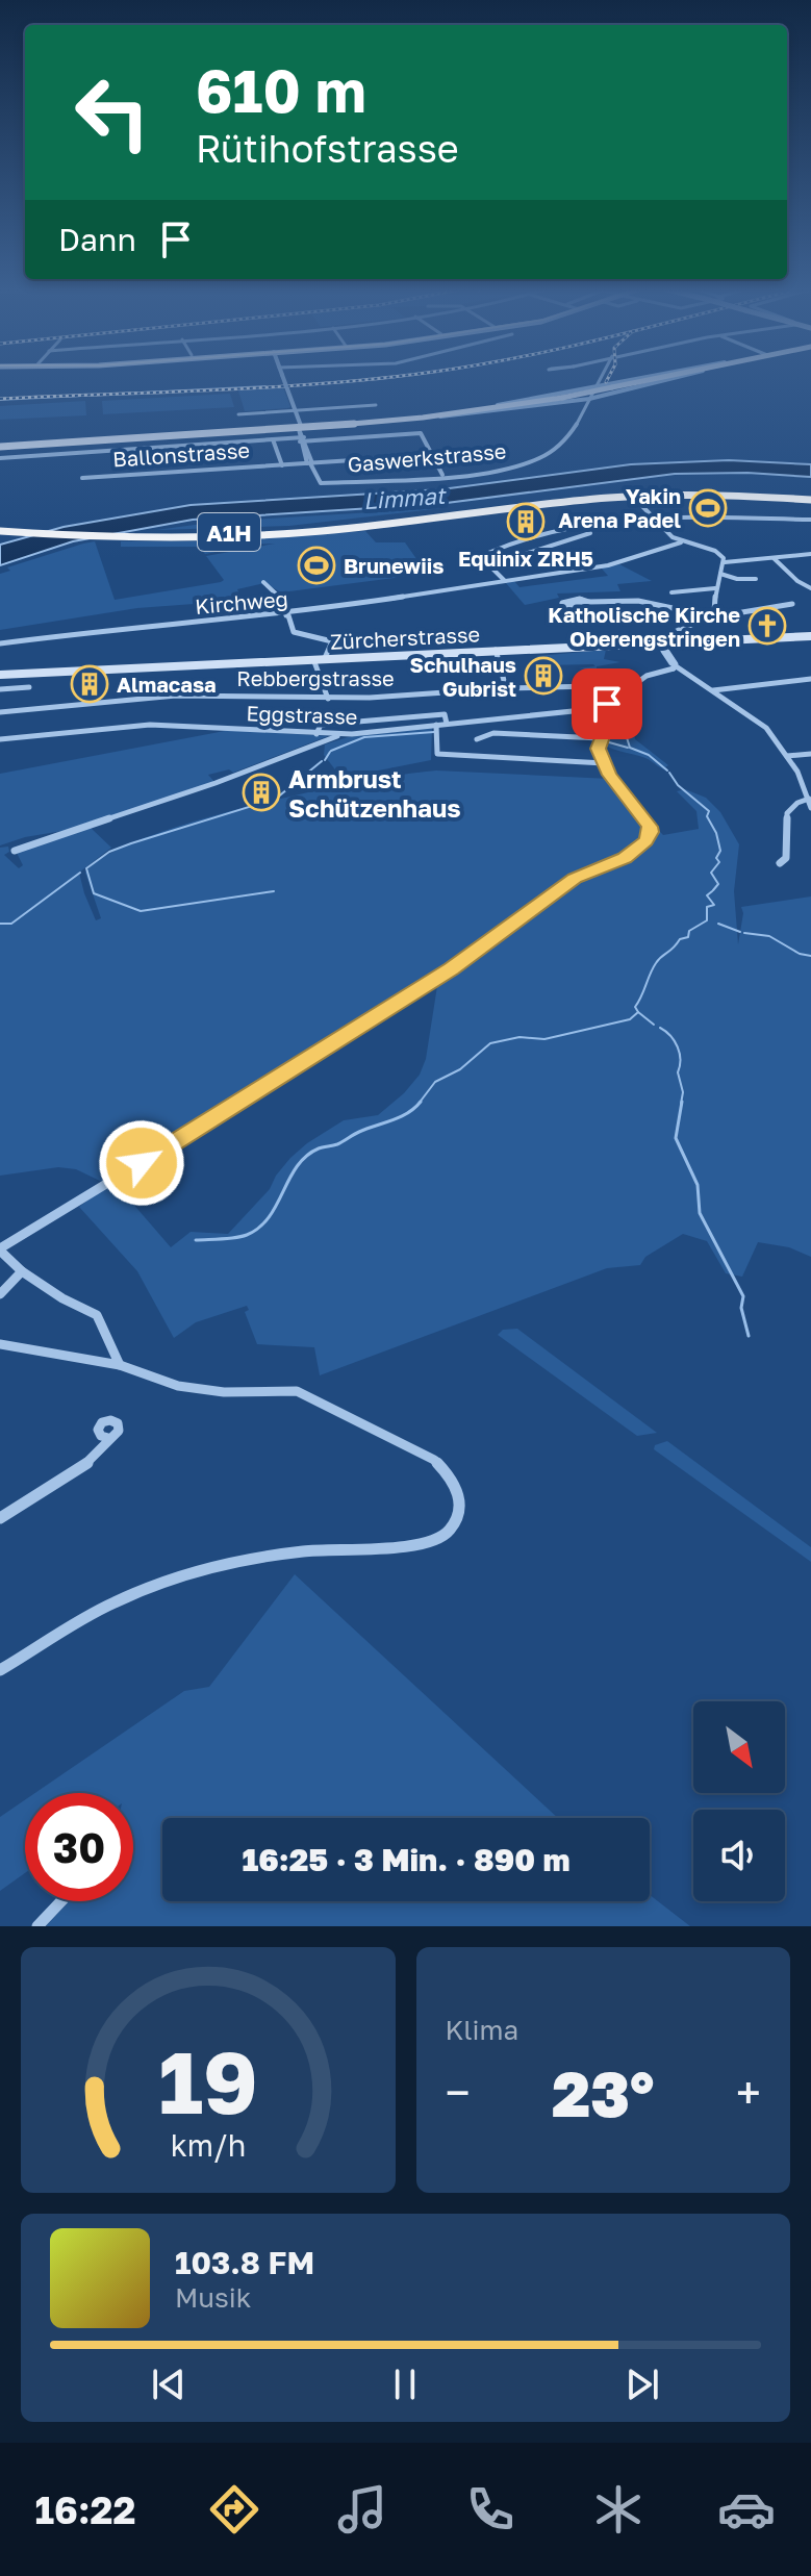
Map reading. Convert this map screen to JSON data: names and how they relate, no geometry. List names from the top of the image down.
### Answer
{
  "streets": {
    "highway": ["A1H"],
    "main road": ["Zürcherstrasse"],
    "street": [
      "Ballonstrasse",
      "Gaswerkstrasse",
      "Kirchweg",
      "Rebbergstrasse",
      "Eggstrasse"
    ]
  },
  "crossings": [
    ["Ballonstrasse", "Gaswerkstrasse"]
  ],
  "water": ["Limmat"],
  "places": {
    "sports": ["Yakin Arena Padel", "Brunewiis"],
    "building": [
      "Equinix ZRH5",
      "Schulhaus Gubrist",
      "Almacasa",
      "Armbrust Schützenhaus"
    ],
    "church": ["Katholische Kirche Oberengstringen"]
  },
  "north": "bottom right",
  "page": {
    "turn": ["610 m", "Rütihofstrasse"],
    "then": "Dann",
    "limit": "30",
    "trip": "16:25 · 3 Min. · 890 m",
    "tile": "Klima",
    "heat": ["−", "23°", "+"],
    "song": ["103.8 FM", "Musik"],
    "tabs": "16:22",
    "gauge": ["19", "km/h"]
  }
}
